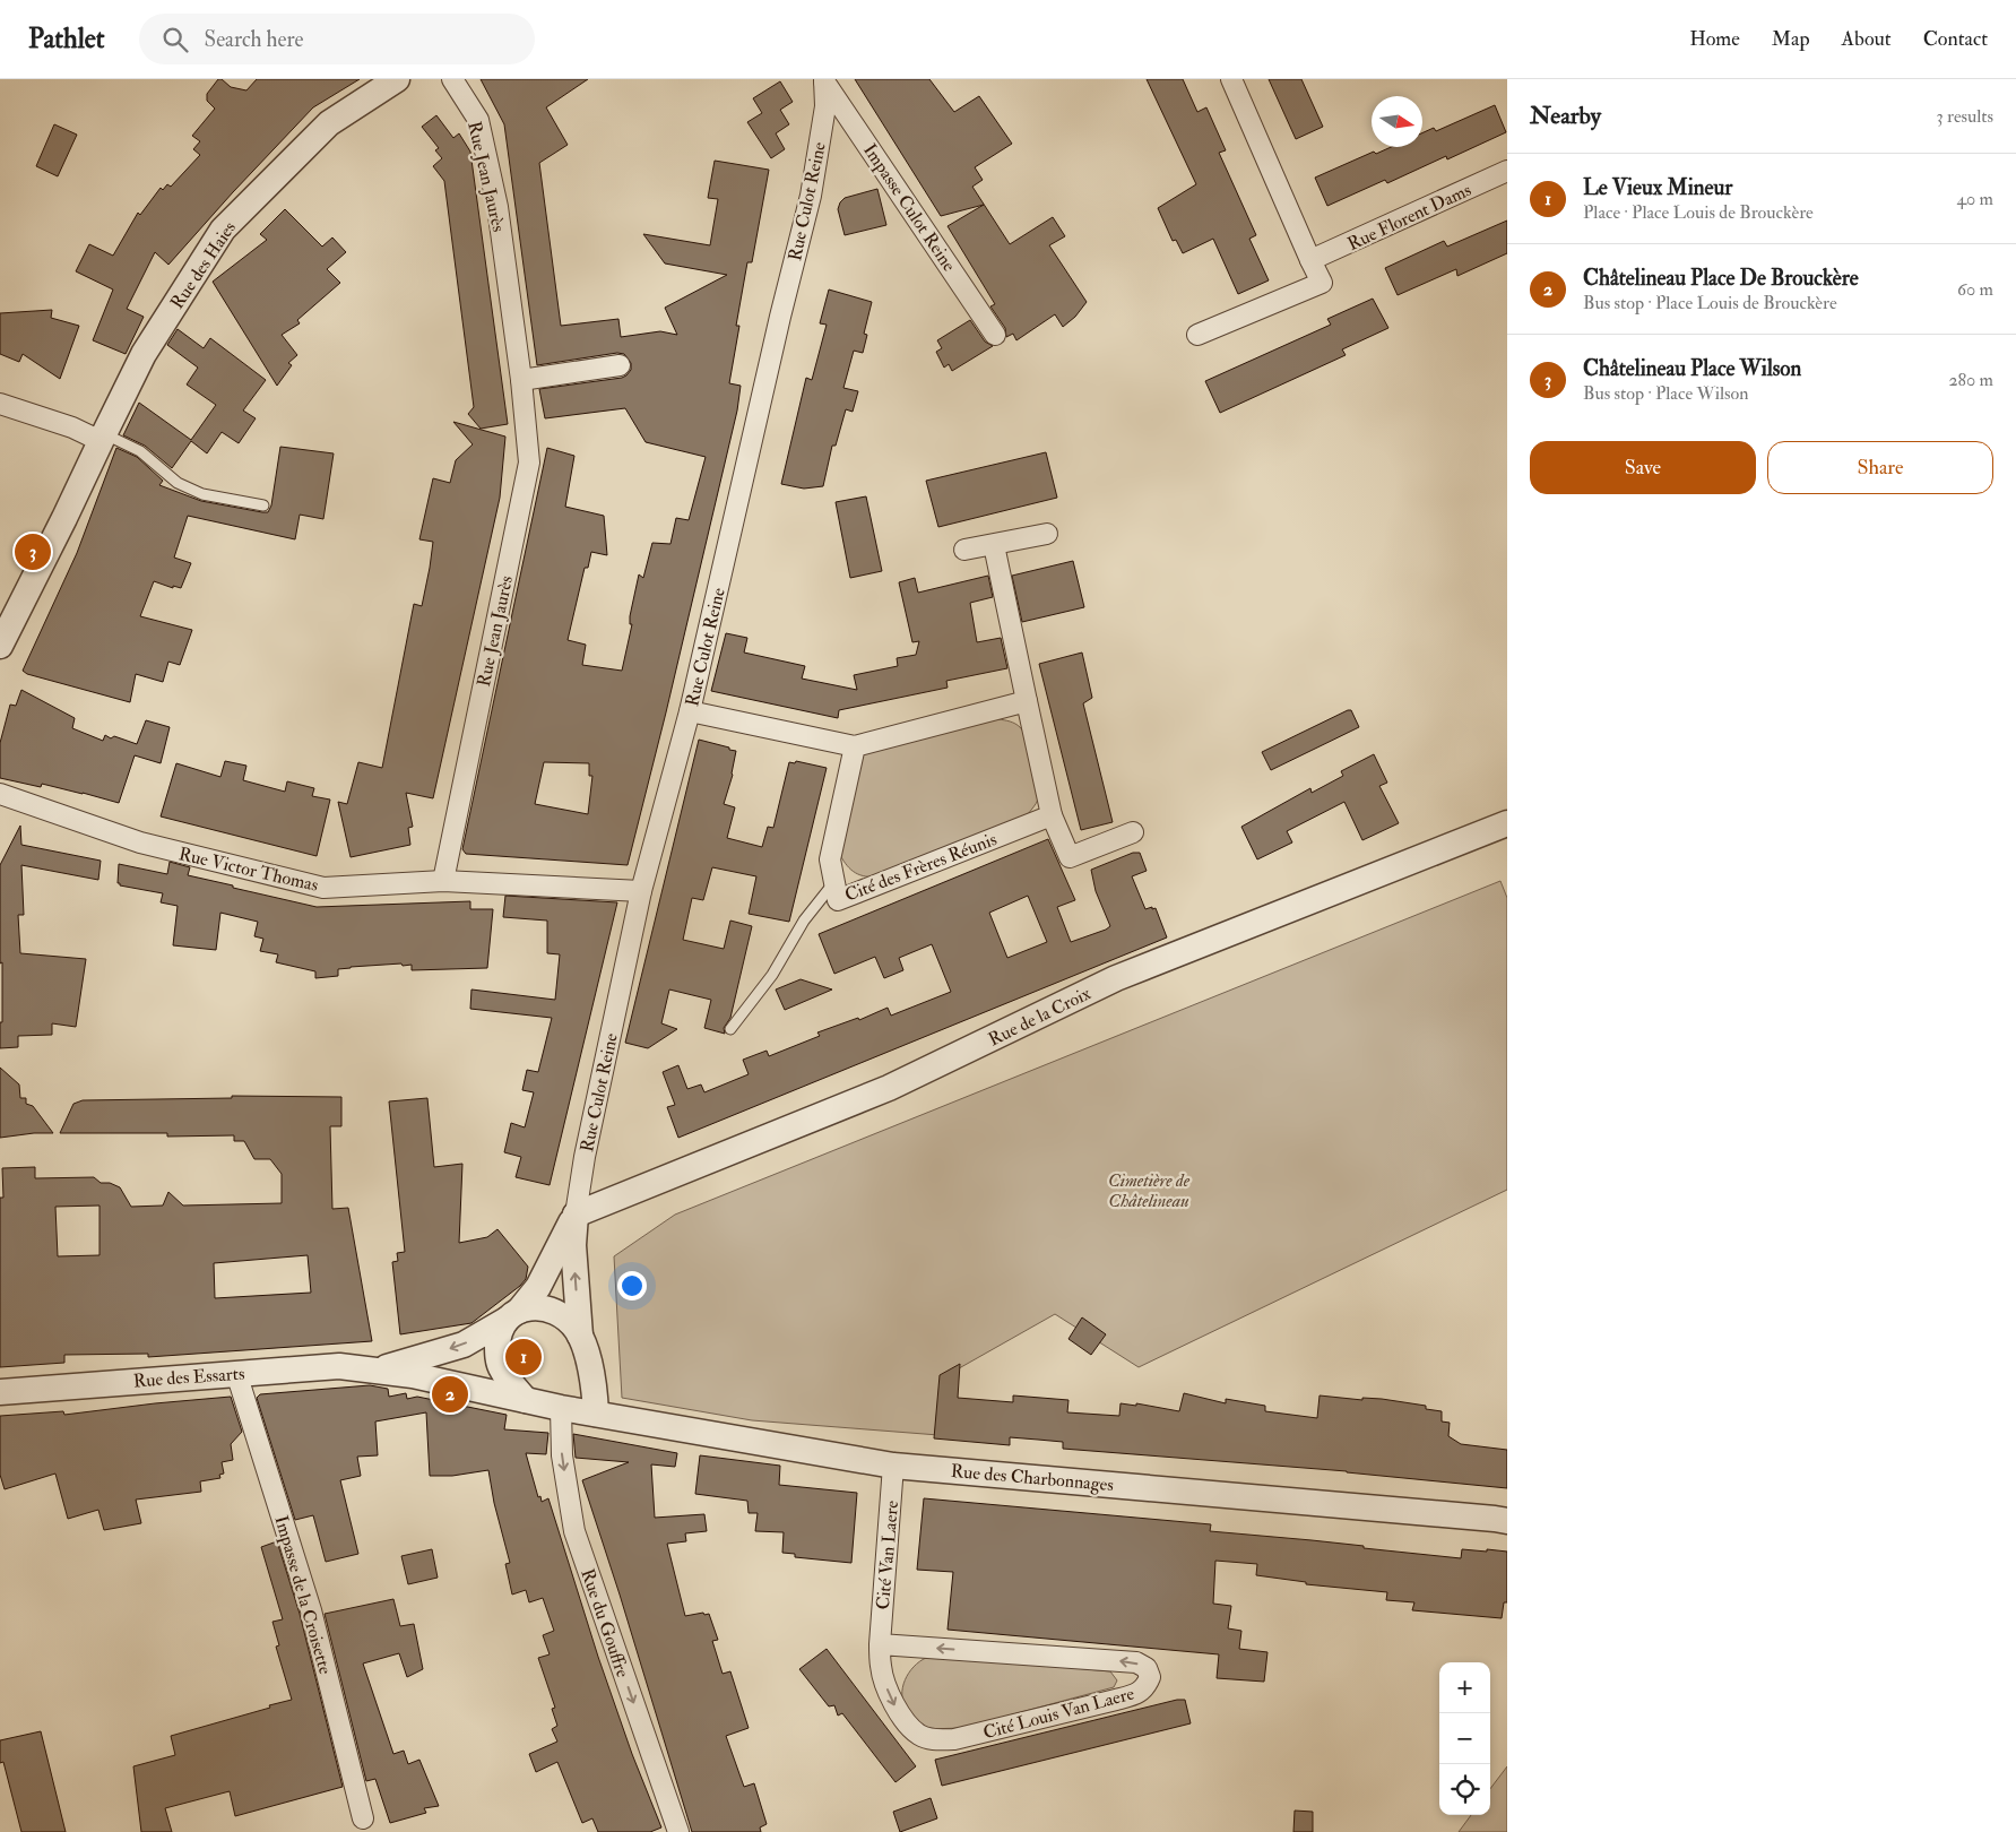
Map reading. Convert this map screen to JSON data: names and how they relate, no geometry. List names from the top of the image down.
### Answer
{
  "streets": {
    "street": [
      "Rue Jean Jaurès",
      "Rue Culot Reine",
      "Impasse Culot Reine",
      "Rue Florent Dams",
      "Rue des Haies",
      "Cité des Frères Réunis",
      "Rue Victor Thomas",
      "Rue de la Croix",
      "Rue des Essarts",
      "Rue des Charbonnages",
      "Cité Van Laere",
      "Impasse de la Croisette",
      "Rue du Gouffre",
      "Cité Louis Van Laere"
    ]
  },
  "crossings": [
    ["Rue Jean Jaurès", "Rue Victor Thomas"],
    ["Rue Culot Reine", "Impasse Culot Reine"],
    ["Rue Culot Reine", "Rue Victor Thomas"],
    ["Rue Culot Reine", "Rue de la Croix"],
    ["Rue des Essarts", "Rue des Charbonnages"],
    ["Rue des Essarts", "Impasse de la Croisette"],
    ["Rue des Essarts", "Rue du Gouffre"],
    ["Rue des Charbonnages", "Cité Van Laere"],
    ["Rue des Charbonnages", "Rue du Gouffre"],
    ["Cité Van Laere", "Cité Louis Van Laere"]
  ],
  "one_way": ["Rue du Gouffre"],
  "parks": ["Cimetière de Châtelineau"],
  "north": "right",
  "page": {
    "header": "Pathlet",
    "search": "Search here",
    "nav": [
      "Home",
      "Map",
      "About",
      "Contact"
    ],
    "heading": ["Nearby", "3 results"],
    "list": [
      {
        "mark": "1",
        "name": "Le Vieux Mineur",
        "note": "Place · Place Louis de Brouckère",
        "value": "40 m"
      },
      {
        "mark": "2",
        "name": "Châtelineau Place De Brouckère",
        "note": "Bus stop · Place Louis de Brouckère",
        "value": "60 m"
      },
      {
        "mark": "3",
        "name": "Châtelineau Place Wilson",
        "note": "Bus stop · Place Wilson",
        "value": "280 m"
      }
    ],
    "buttons": ["Save", "Share"],
    "pins": ["3", "1", "2"],
    "map_buttons": ["+", "−"]
  }
}
